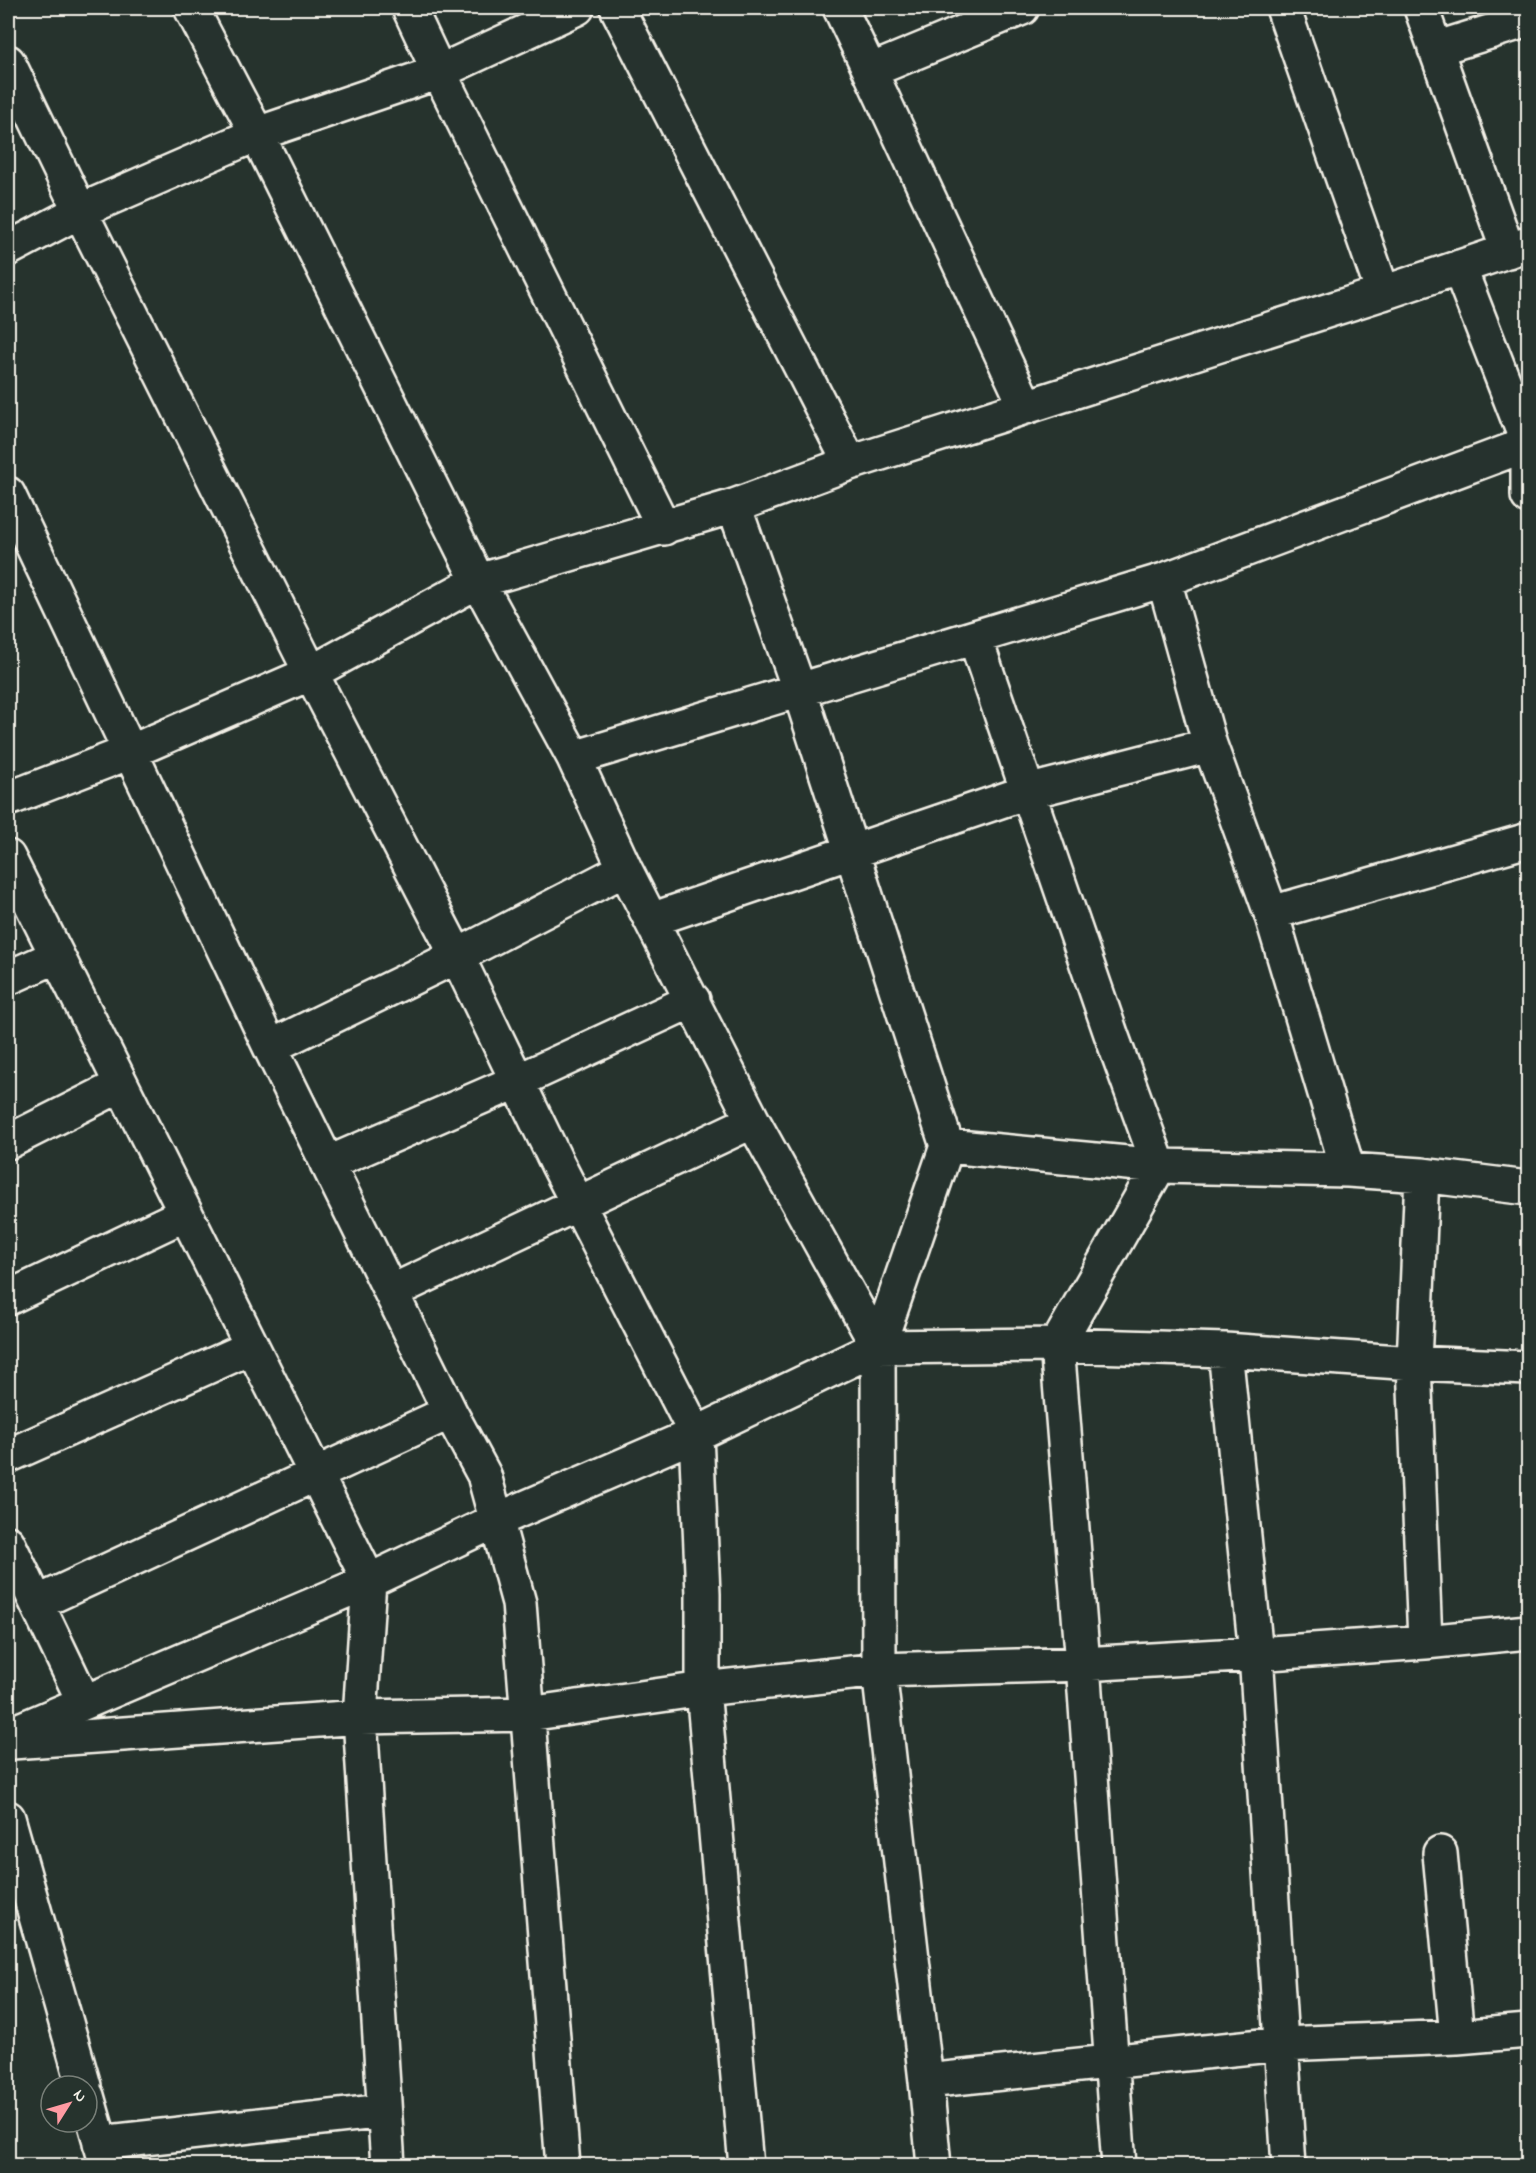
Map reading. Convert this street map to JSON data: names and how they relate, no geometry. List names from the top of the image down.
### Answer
{
  "north": "top right"
}
